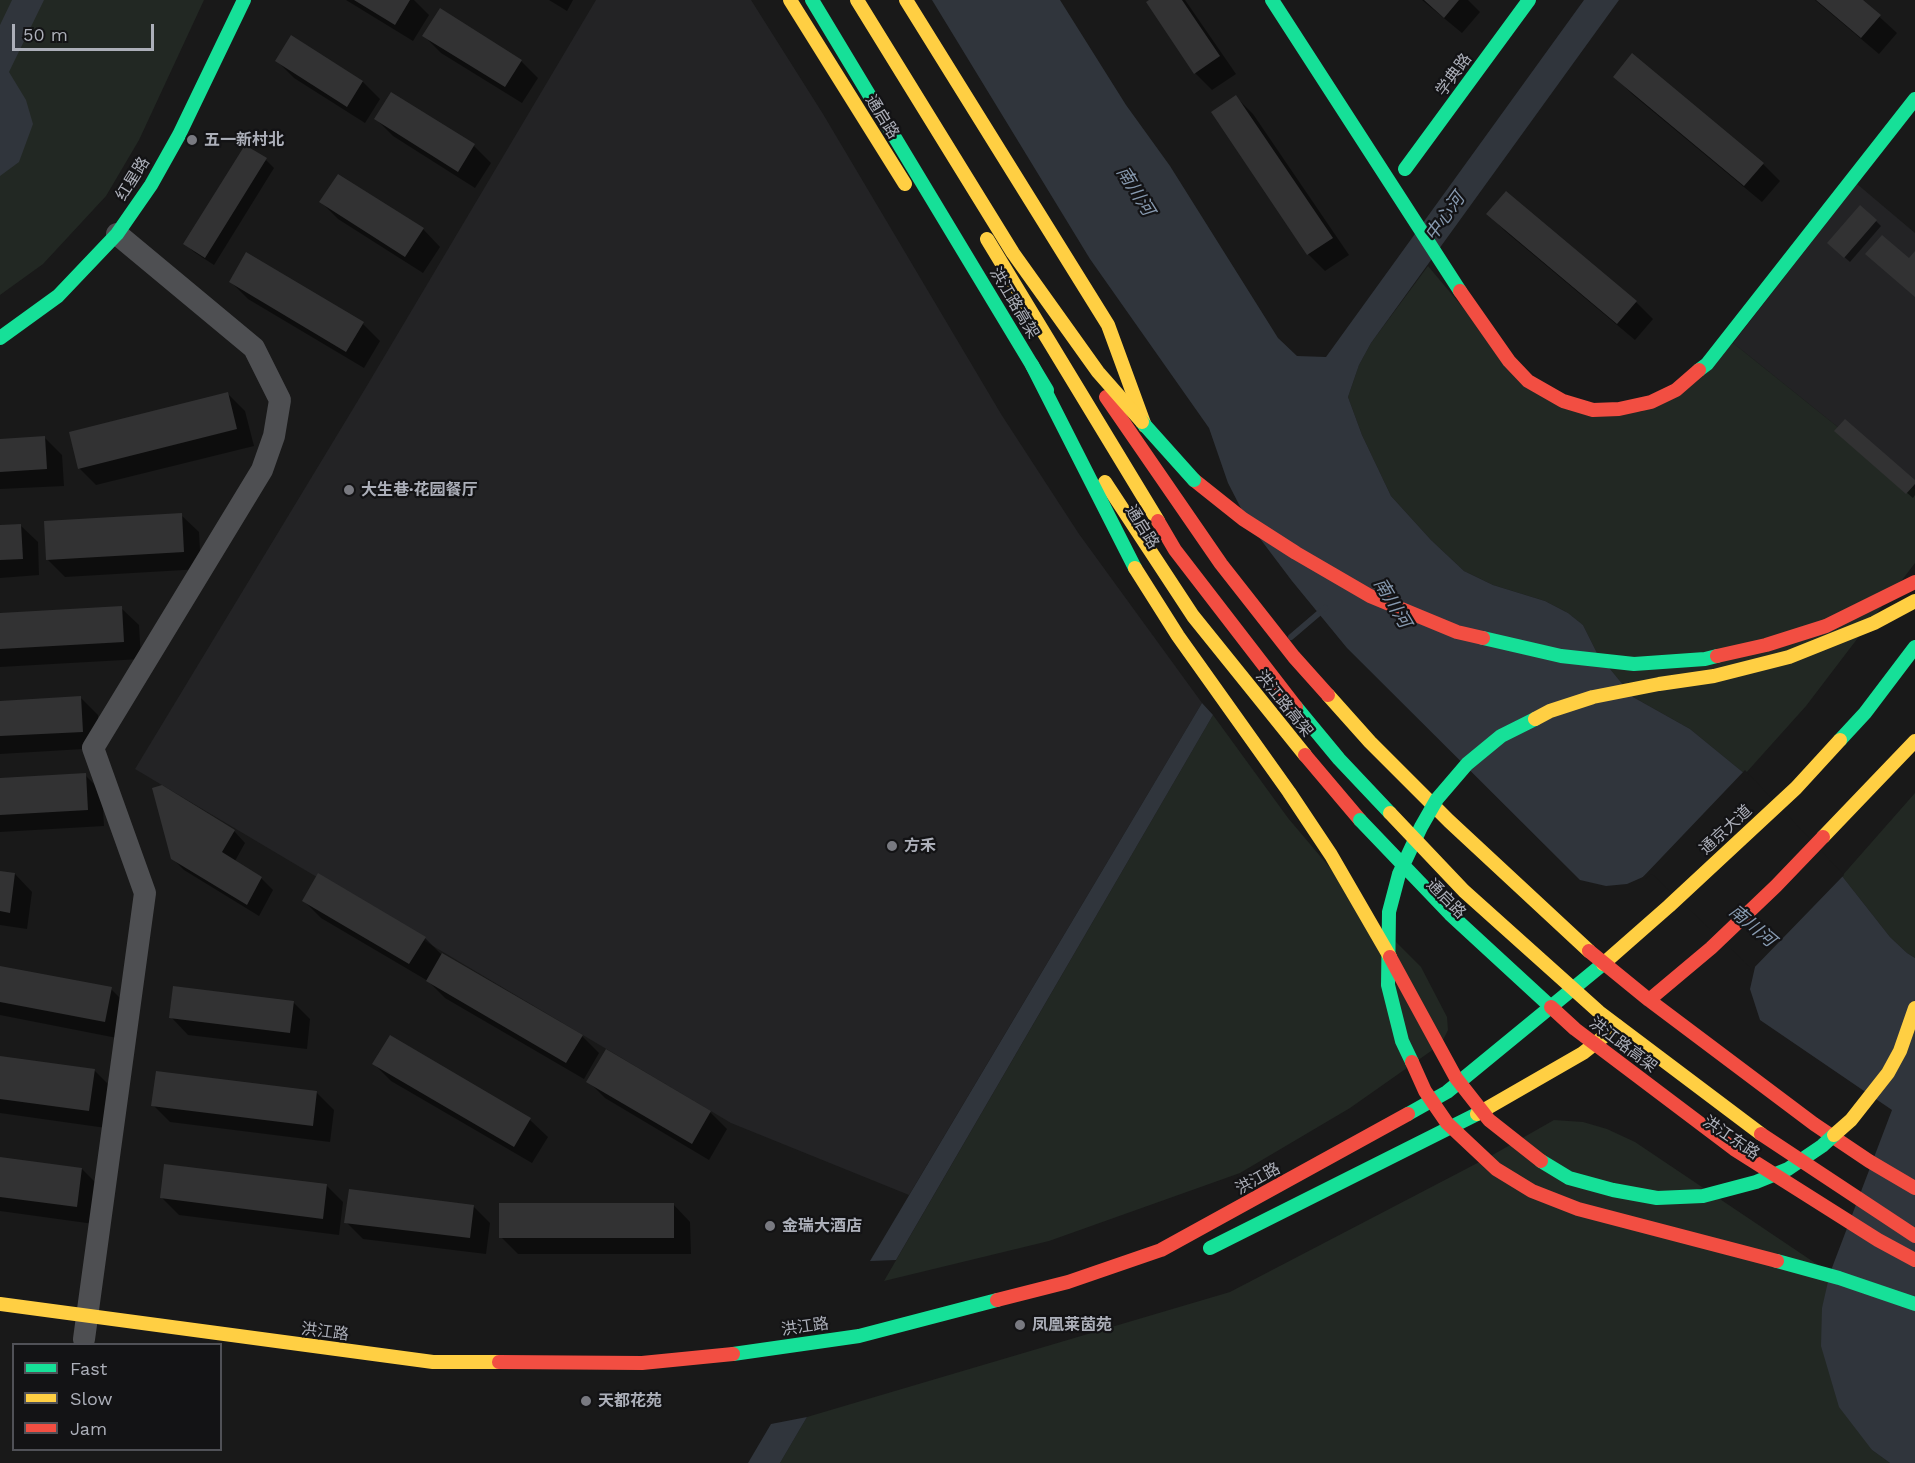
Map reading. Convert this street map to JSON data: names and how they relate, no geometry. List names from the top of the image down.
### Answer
{
  "streets": {
    "main road": [
      "学典路",
      "通启路",
      "红星路",
      "洪江路高架",
      "通京大道",
      "洪江东路",
      "洪江路"
    ]
  },
  "crossings": [
    ["通启路", "通京大道"],
    ["通京大道", "洪江东路"],
    ["通京大道", "洪江路"],
    ["洪江东路", "洪江路"]
  ],
  "water": ["南川河", "中心河"],
  "places": [
    "五一新村北",
    "大生巷·花园餐厅",
    "方禾",
    "金瑞大酒店",
    "凤凰莱茵苑",
    "天都花苑"
  ],
  "legend": ["Fast", "Slow", "Jam"],
  "scale_bar": "50 m"
}
